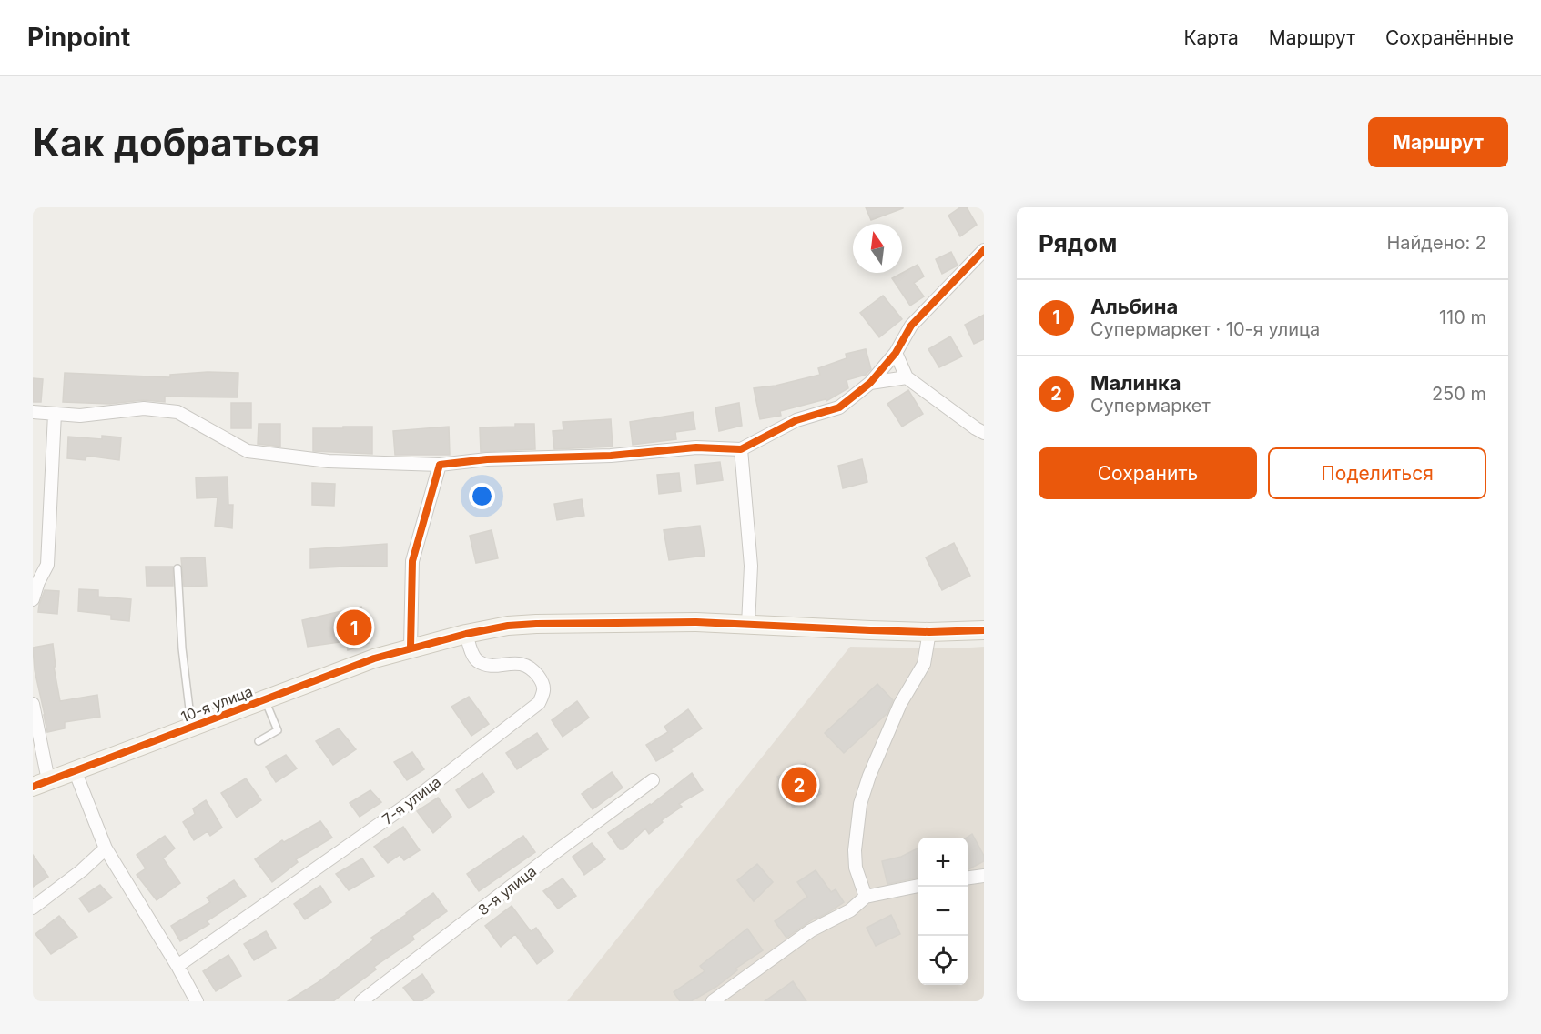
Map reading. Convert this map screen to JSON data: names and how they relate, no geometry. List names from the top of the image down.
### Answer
{
  "streets": {
    "street": ["10-я улица", "7-я улица", "8-я улица"]
  },
  "crossings": [
    ["10-я улица", "7-я улица"]
  ],
  "north": "top",
  "page": {
    "header": "Pinpoint",
    "nav": ["Карта", "Маршрут", "Сохранённые"],
    "buttons": [
      "Маршрут",
      ["Сохранить", "Поделиться"]
    ],
    "title": "Как добраться",
    "heading": ["Рядом", "Найдено: 2"],
    "list": [
      {
        "mark": "1",
        "name": "Альбина",
        "note": "Супермаркет · 10-я улица",
        "value": "110 m"
      },
      {
        "mark": "2",
        "name": "Малинка",
        "note": "Супермаркет",
        "value": "250 m"
      }
    ],
    "pins": ["1", "2"],
    "map_buttons": ["+", "−"]
  }
}
